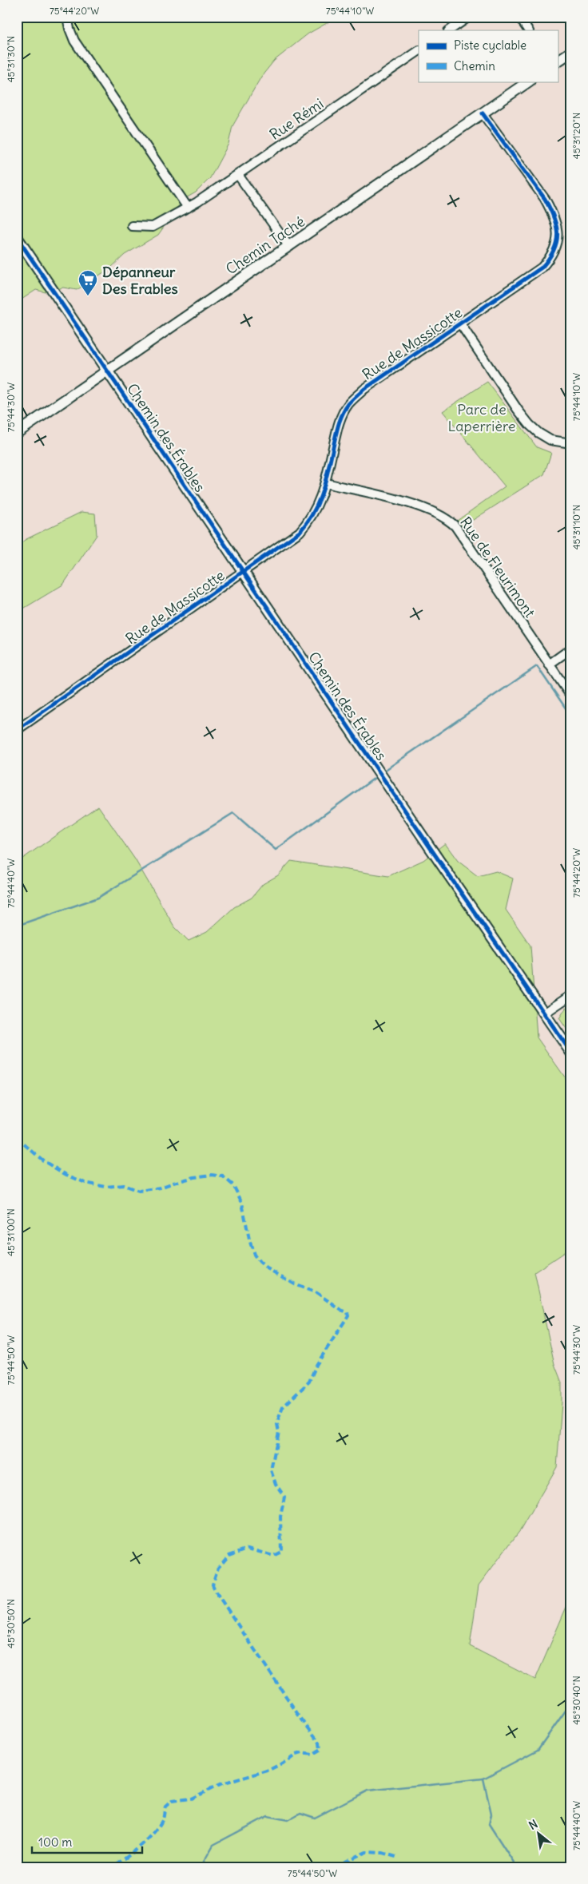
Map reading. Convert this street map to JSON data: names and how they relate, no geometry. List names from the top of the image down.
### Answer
{
  "streets": {
    "street": [
      "Rue Rémi",
      "Chemin Taché",
      "Rue de Massicotte",
      "Chemin des Érables",
      "Rue de Fleurimont"
    ]
  },
  "crossings": [
    ["Chemin Taché", "Rue de Massicotte"],
    ["Chemin Taché", "Chemin des Érables"],
    ["Rue de Massicotte", "Chemin des Érables"],
    ["Rue de Massicotte", "Rue de Fleurimont"]
  ],
  "parks": ["Parc de Laperrière"],
  "places": {
    "supermarket": ["Dépanneur Des Erables"]
  },
  "legend": ["Piste cyclable", "Chemin"],
  "scale_bar": "100 m",
  "north": "top left",
  "coordinates": [
    "75°44'20\"W",
    "75°44'10\"W",
    "45°31'30\"N",
    "45°31'20\"N",
    "75°44'30\"W",
    "45°31'10\"N",
    "75°44'40\"W",
    "45°31'00\"N",
    "75°44'50\"W",
    "45°30'50\"N",
    "45°30'40\"N"
  ]
}
